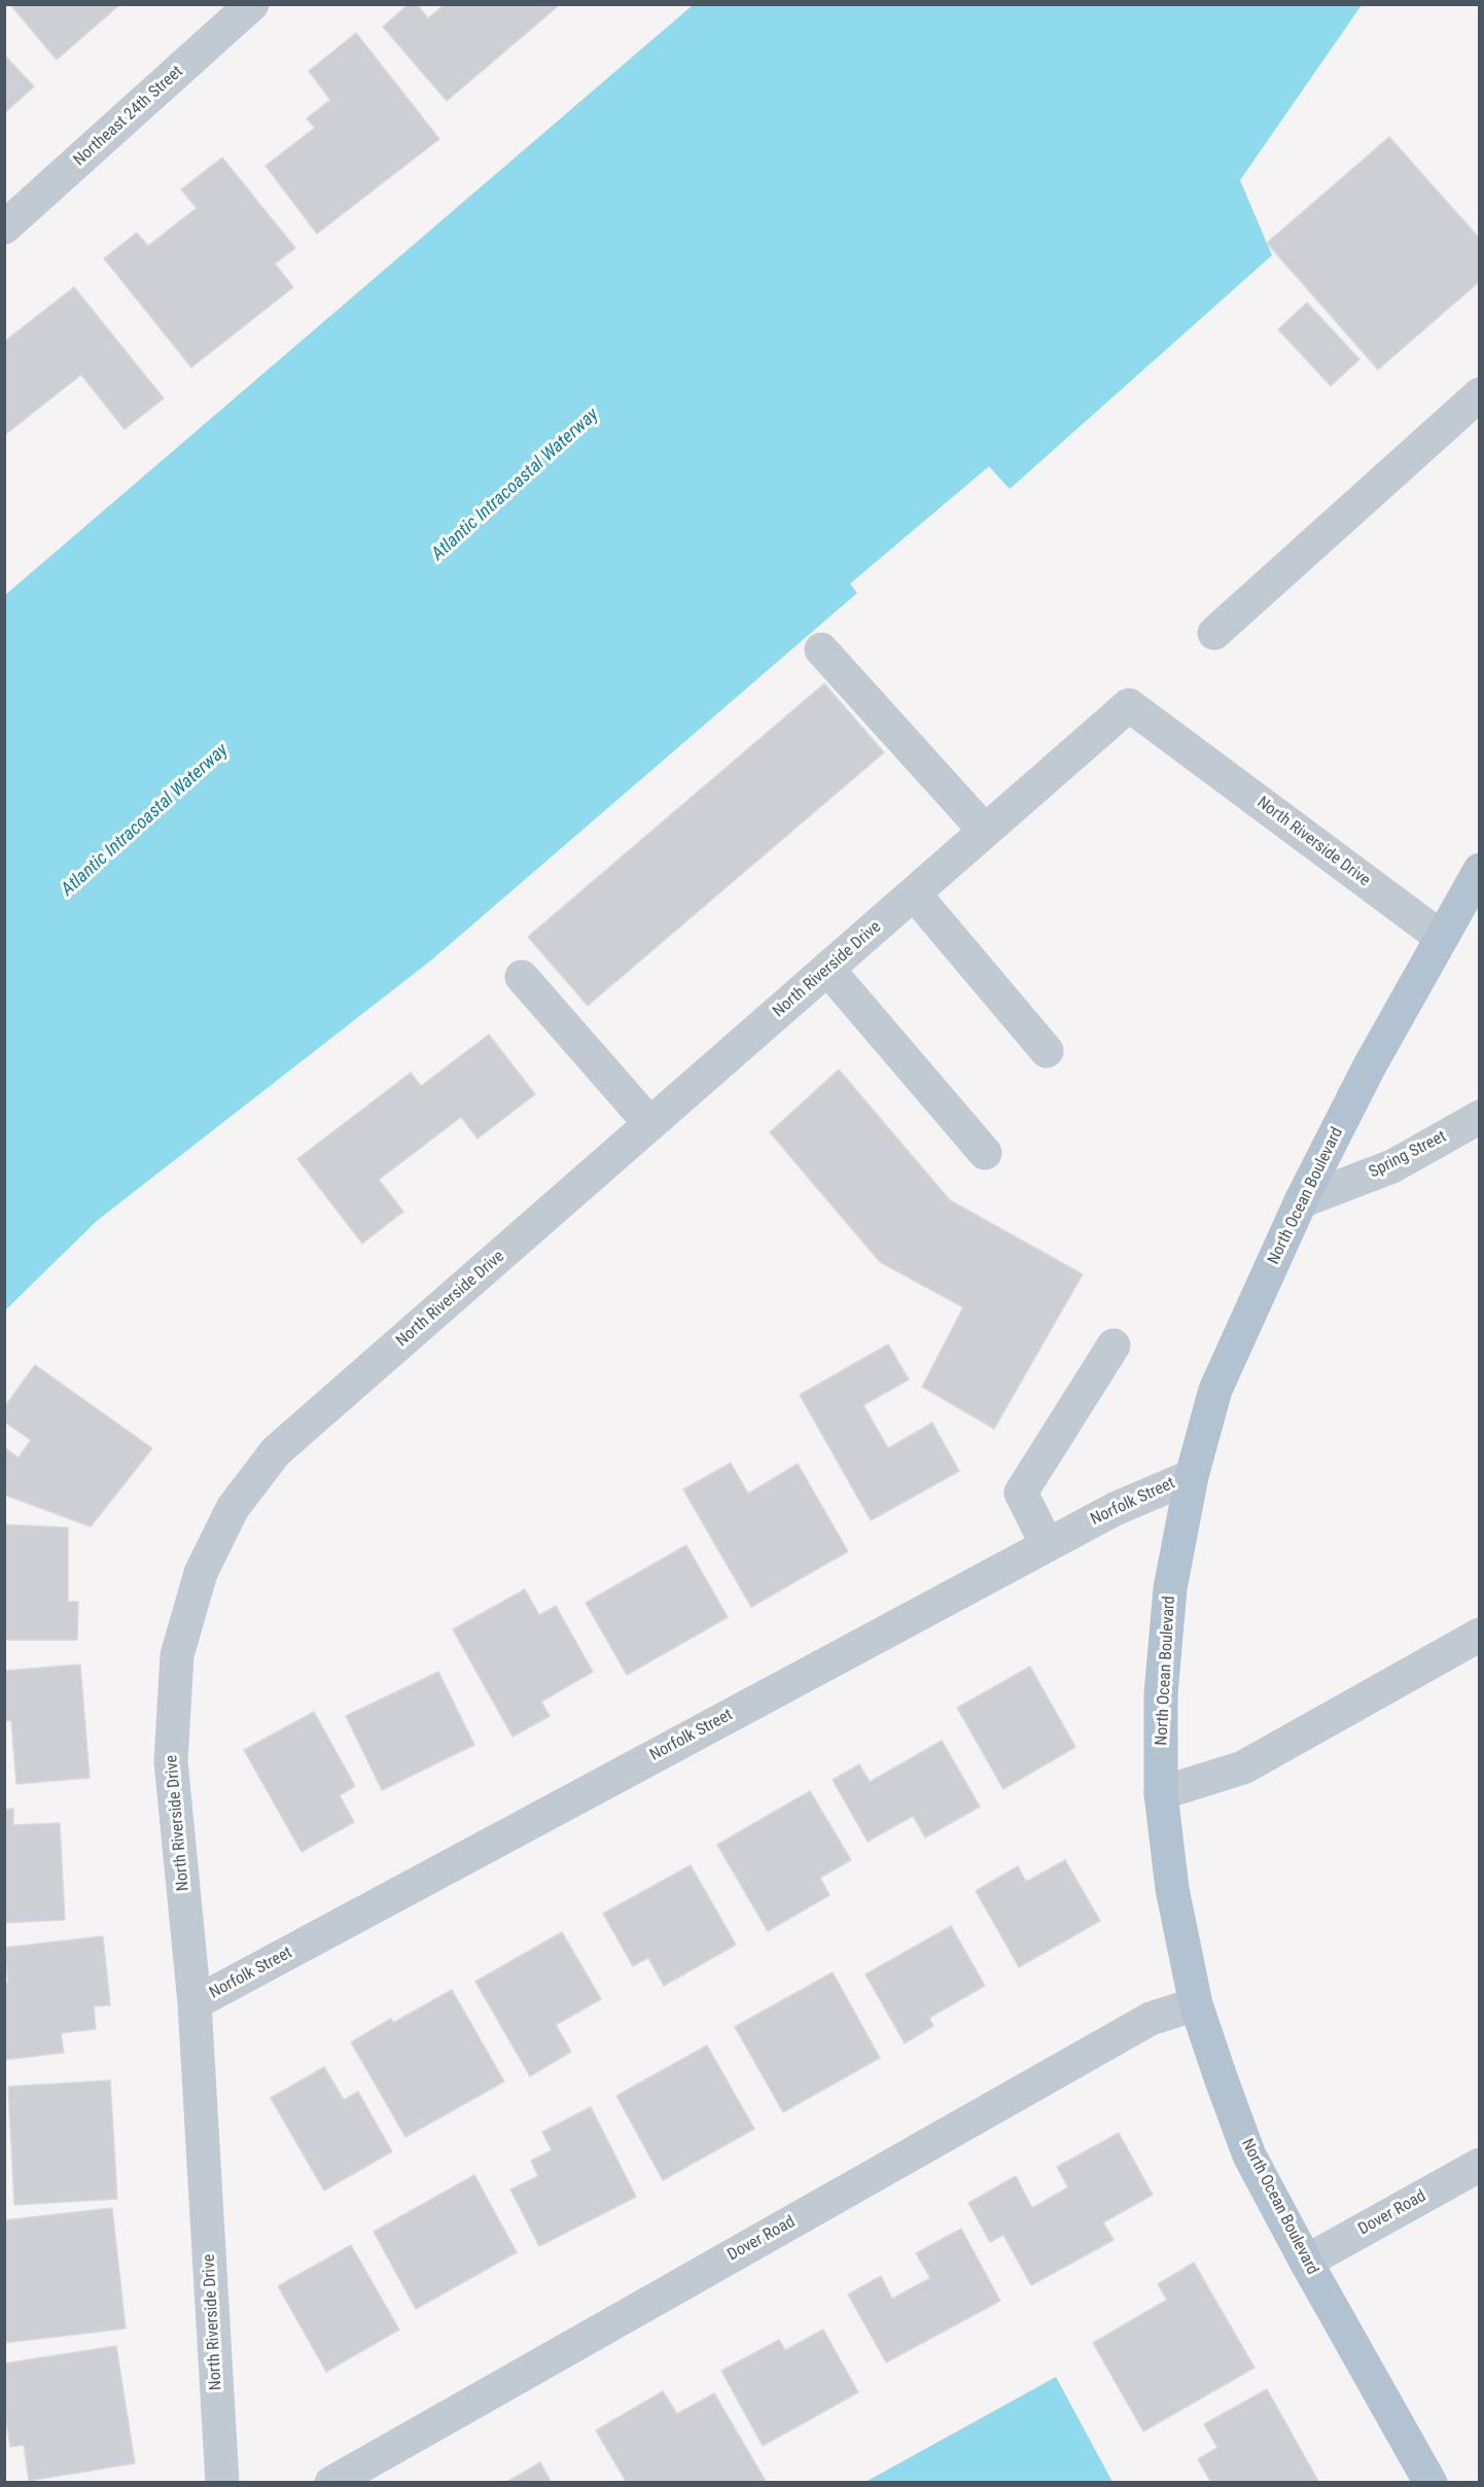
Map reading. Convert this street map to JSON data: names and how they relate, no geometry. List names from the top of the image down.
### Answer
{
  "streets": {
    "main road": ["North Ocean Boulevard"],
    "street": [
      "Northeast 24th Street",
      "North Riverside Drive",
      "Spring Street",
      "Norfolk Street",
      "Dover Road"
    ]
  },
  "crossings": [
    ["North Riverside Drive", "North Ocean Boulevard"],
    ["North Riverside Drive", "Norfolk Street"],
    ["Spring Street", "North Ocean Boulevard"],
    ["North Ocean Boulevard", "Norfolk Street"],
    ["North Ocean Boulevard", "Dover Road"]
  ],
  "water": ["Atlantic Intracoastal Waterway"]
}
